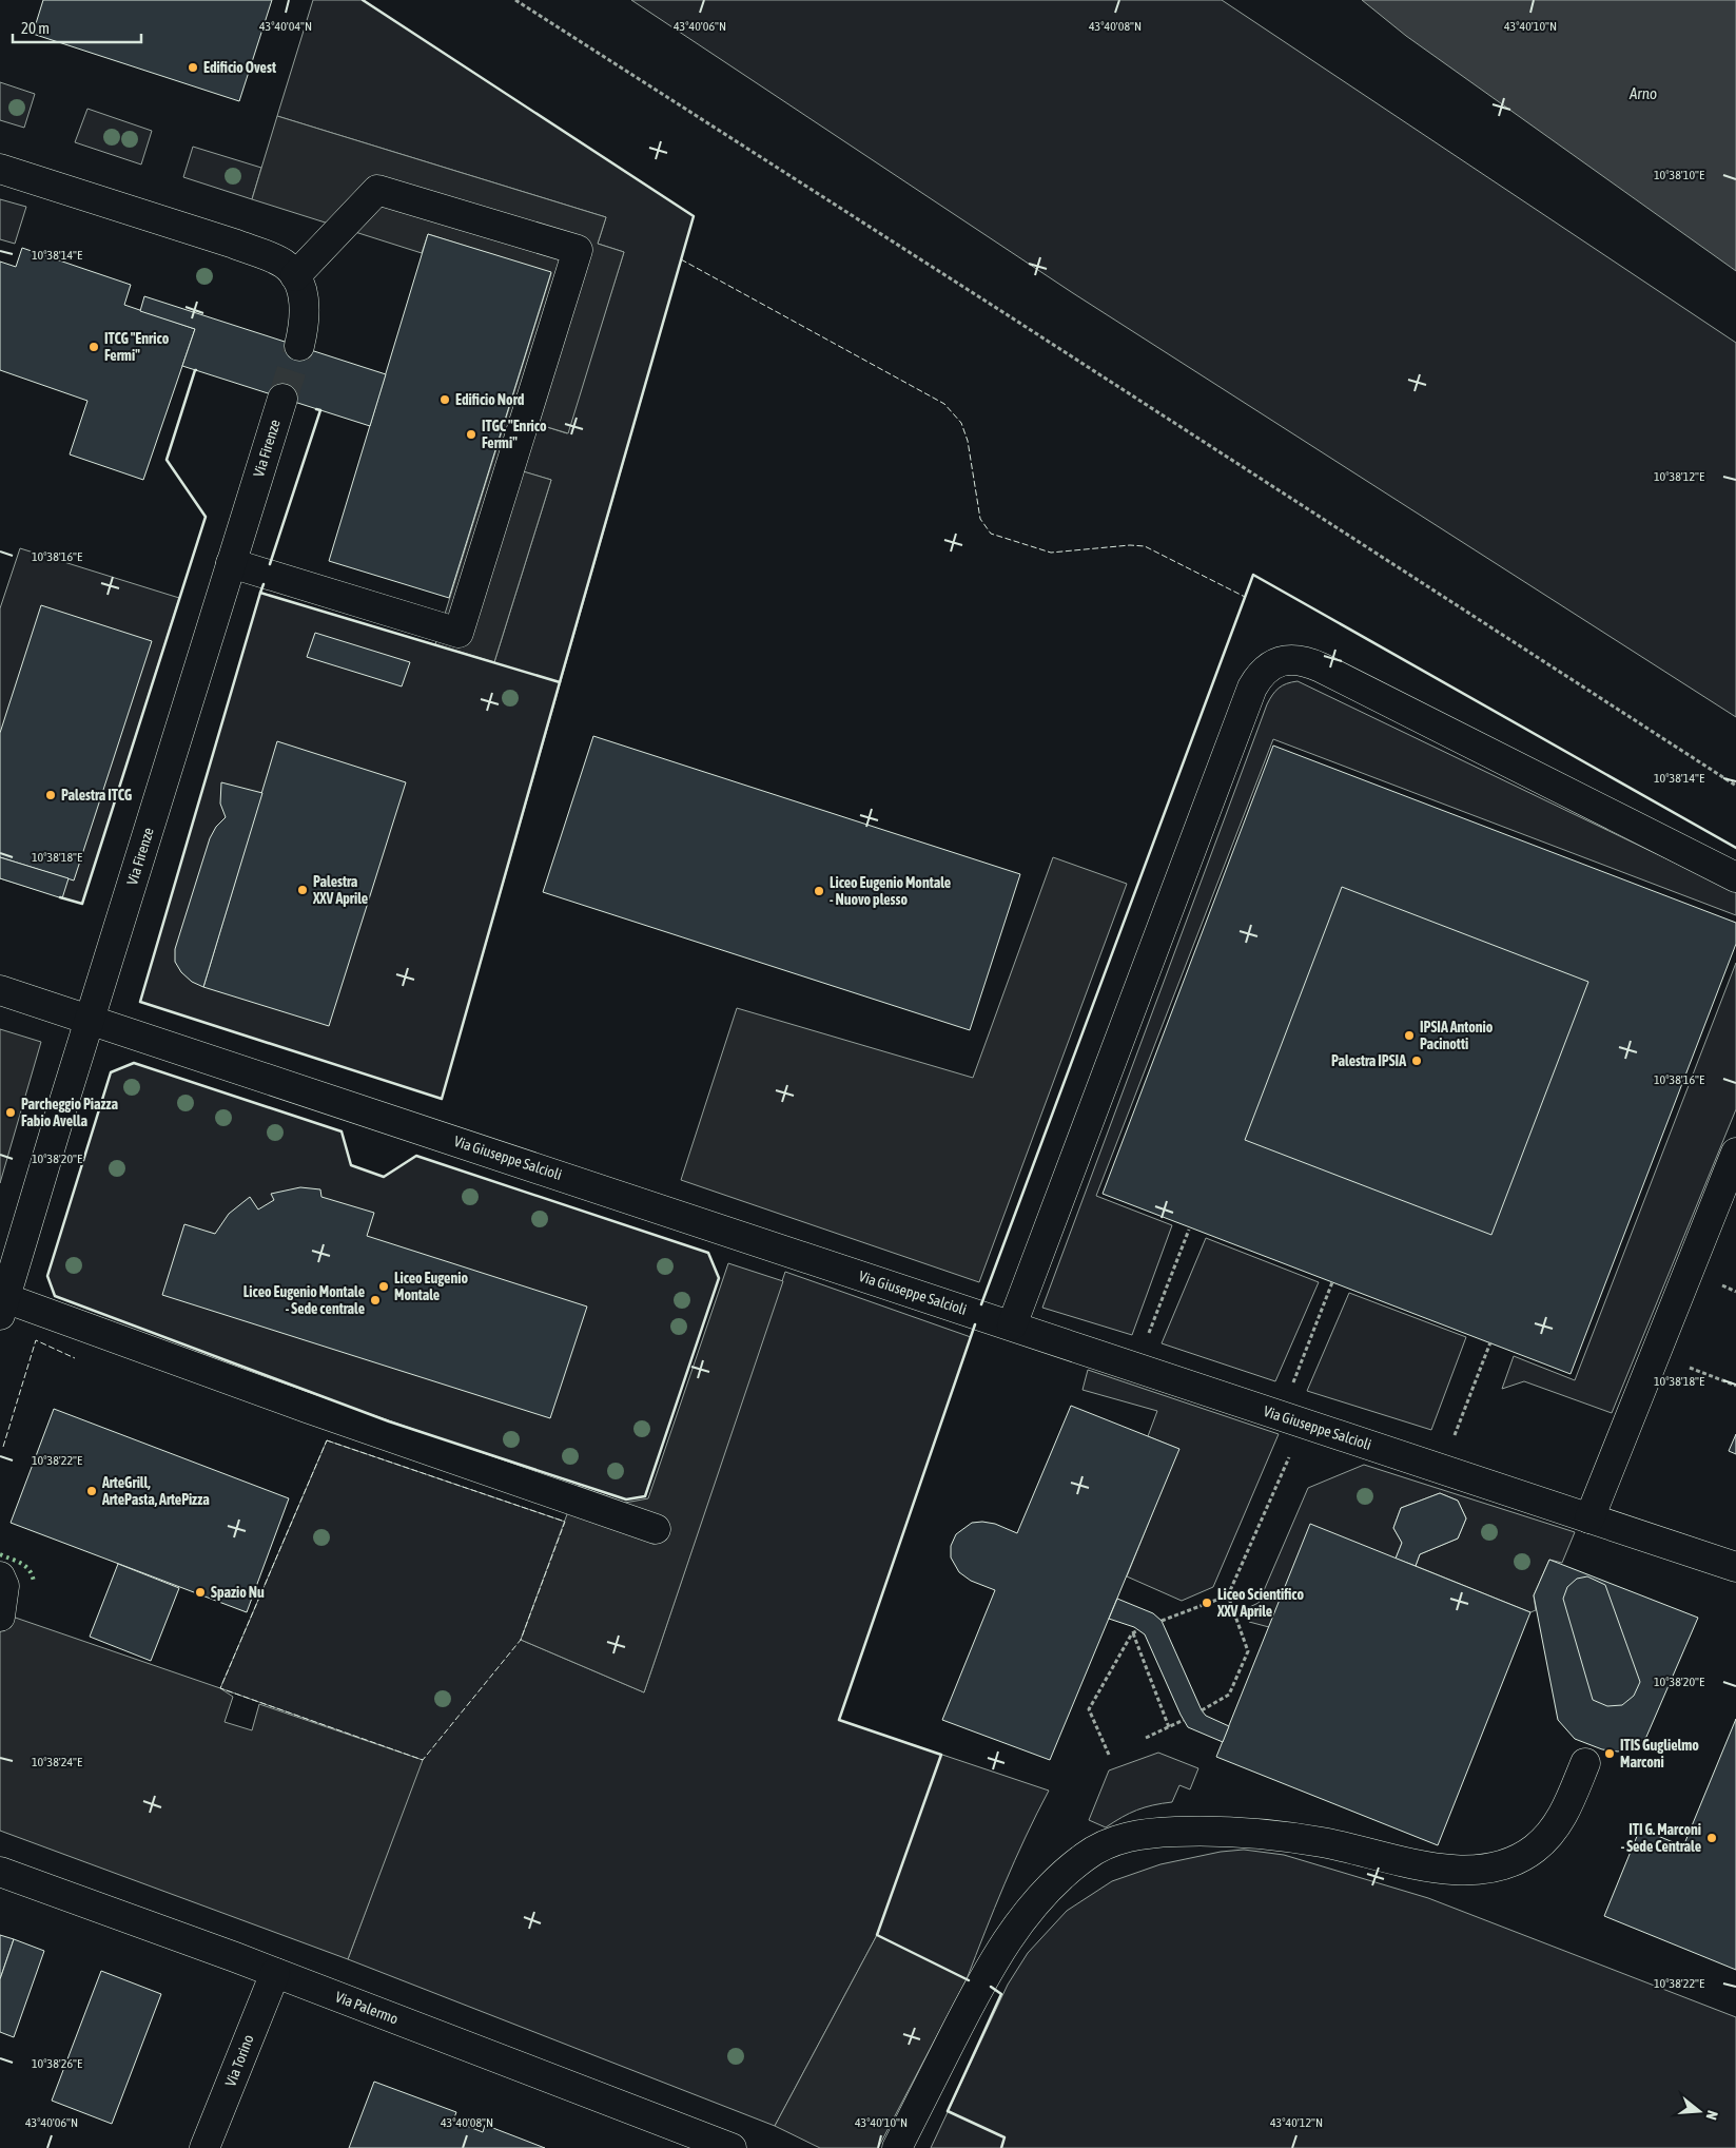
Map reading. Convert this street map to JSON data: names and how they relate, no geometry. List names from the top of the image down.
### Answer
{
  "streets": {
    "street": [
      "Via Firenze",
      "Via Giuseppe Salcioli",
      "Via Palermo",
      "Via Torino"
    ]
  },
  "crossings": [
    ["Via Firenze", "Via Giuseppe Salcioli"],
    ["Via Palermo", "Via Torino"]
  ],
  "water": ["Arno"],
  "places": [
    "Edificio Ovest",
    "ITCG \"Enrico Fermi\"",
    "Edificio Nord",
    "ITGC \"Enrico Fermi\"",
    "Palestra ITCG",
    "Palestra XXV Aprile",
    "Liceo Eugenio Montale - Nuovo plesso",
    "IPSIA Antonio Pacinotti",
    "Palestra IPSIA",
    "Parcheggio Piazza Fabio Avella",
    "Liceo Eugenio Montale",
    "Liceo Eugenio Montale - Sede centrale",
    "ArteGrill, ArtePasta, ArtePizza",
    "Spazio Nu",
    "Liceo Scientifico XXV Aprile",
    "ITIS Guglielmo Marconi",
    "ITI G. Marconi - Sede Centrale"
  ],
  "scale_bar": "20 m",
  "north": "right",
  "coordinates": [
    "43°40'04\"N",
    "43°40'06\"N",
    "43°40'08\"N",
    "43°40'10\"N",
    "10°38'10\"E",
    "10°38'14\"E",
    "10°38'12\"E",
    "10°38'16\"E",
    "10°38'18\"E",
    "10°38'20\"E",
    "10°38'22\"E",
    "10°38'24\"E",
    "10°38'26\"E",
    "43°40'12\"N"
  ]
}
